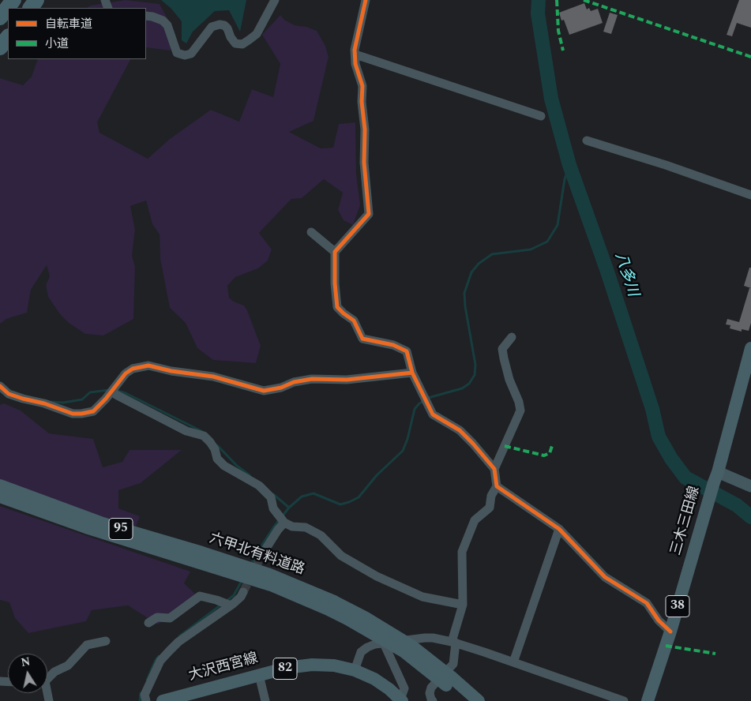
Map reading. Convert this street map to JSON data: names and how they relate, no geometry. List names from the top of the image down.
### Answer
{
  "streets": {
    "main road": [
      "三木三田線",
      "95",
      "六甲北有料道路",
      "38",
      "大沢西宮線",
      "82"
    ]
  },
  "water": ["八多川"],
  "legend": ["自転車道", "小道"],
  "north": "top"
}
